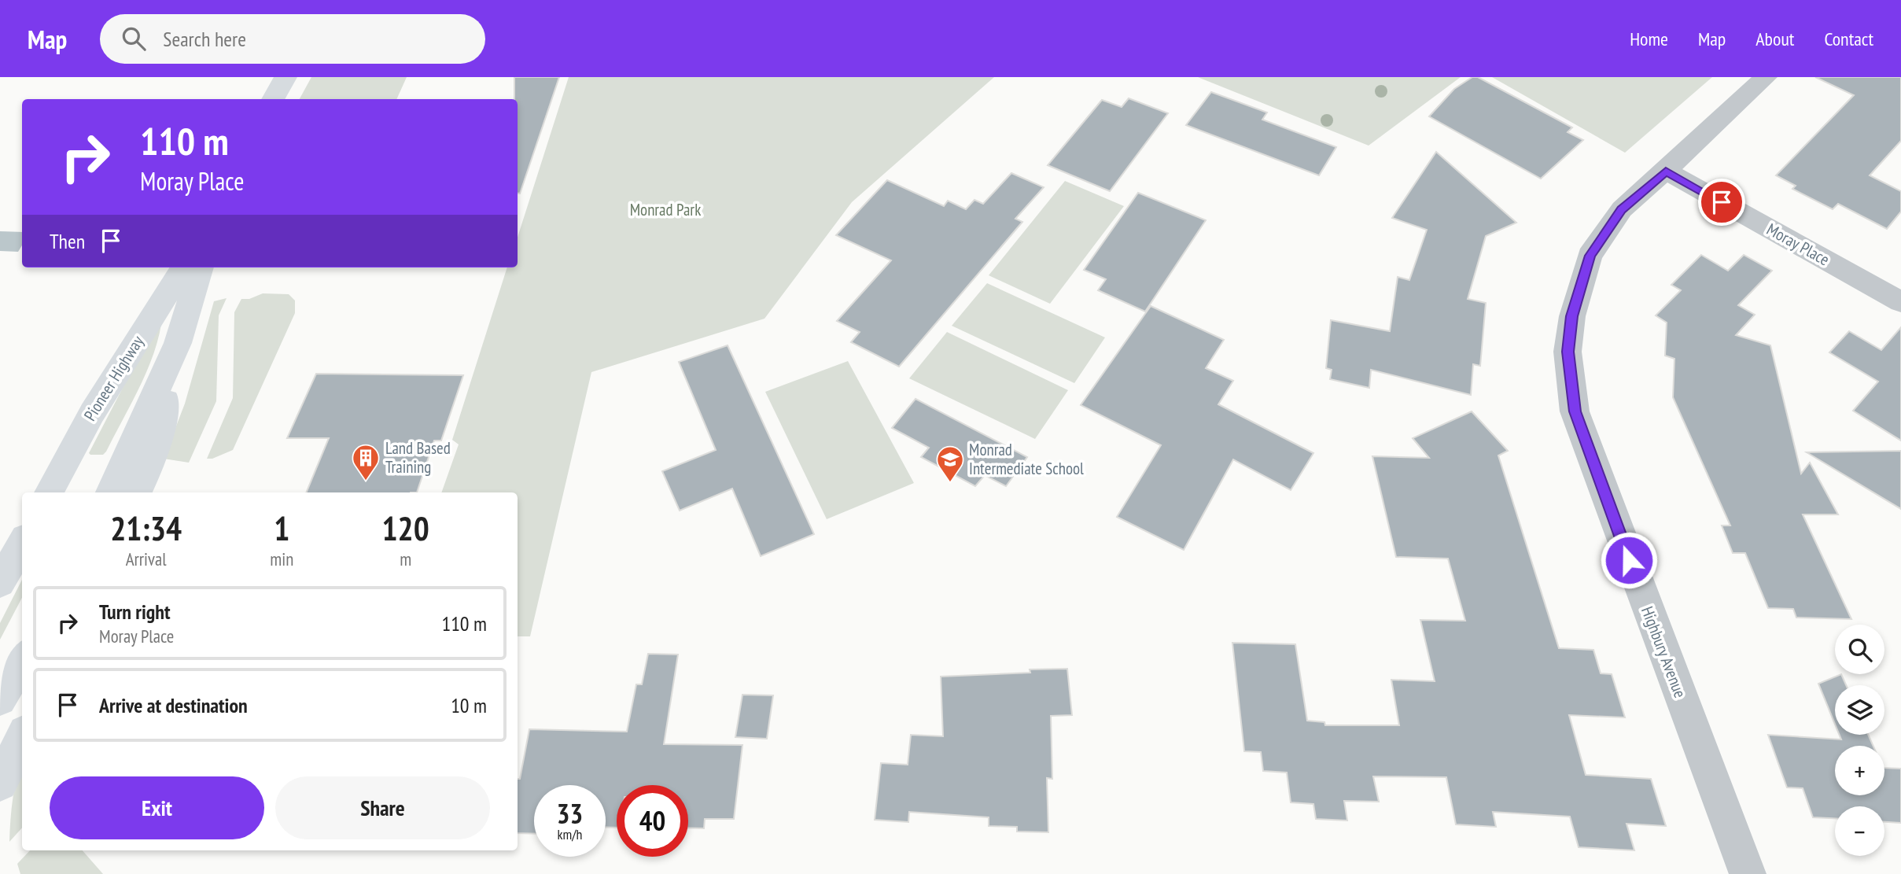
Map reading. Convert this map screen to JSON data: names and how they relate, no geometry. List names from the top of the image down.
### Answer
{
  "streets": {
    "main road": ["Pioneer Highway"],
    "street": ["Moray Place", "Highbury Avenue"]
  },
  "crossings": [
    ["Moray Place", "Highbury Avenue"]
  ],
  "parks": ["Monrad Park"],
  "places": {
    "building": ["Land Based Training"],
    "school or university": ["Monrad Intermediate School"]
  },
  "page": {
    "header": "Map",
    "search": "Search here",
    "nav": [
      "Home",
      "Map",
      "About",
      "Contact"
    ],
    "turn": ["110 m", "Moray Place"],
    "then": "Then",
    "eta": [
      "21:34",
      "Arrival",
      "1",
      "min",
      "120",
      "m"
    ],
    "list": [
      {
        "name": "Turn right",
        "note": "Moray Place",
        "value": "110 m"
      },
      {
        "name": "Arrive at destination",
        "value": "10 m"
      }
    ],
    "map_buttons": ["+", "−"],
    "buttons": ["Exit", "Share"],
    "speed": "33 km/h",
    "limit": "40"
  }
}
